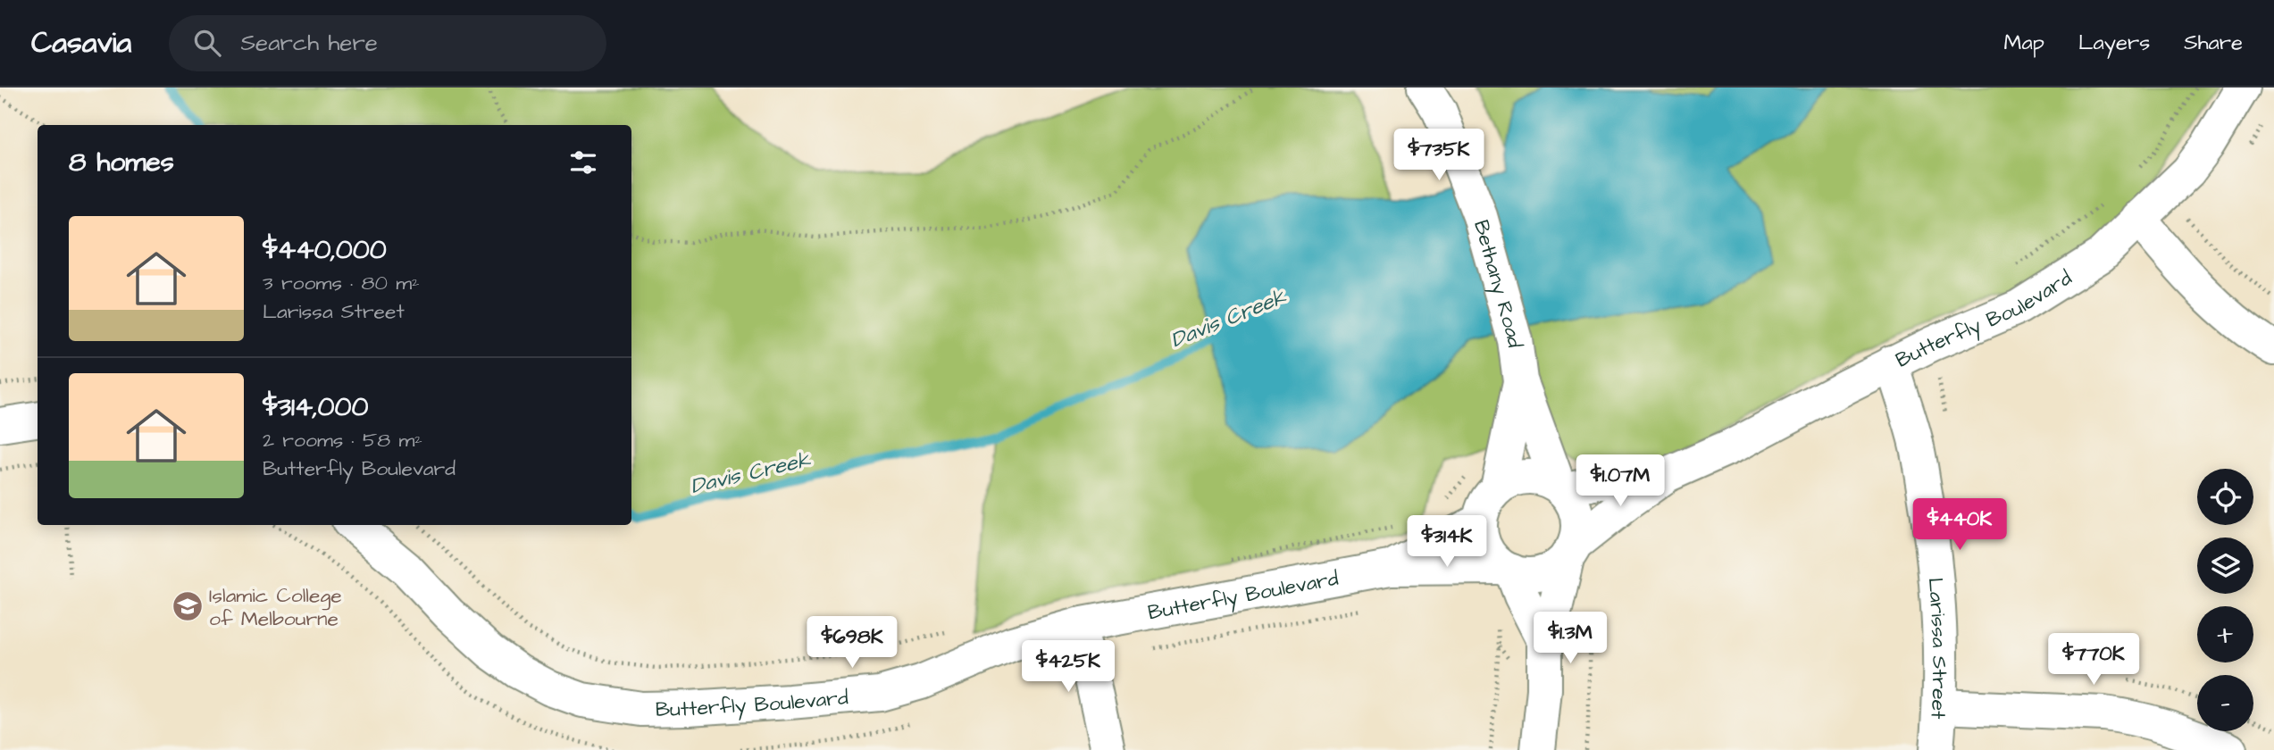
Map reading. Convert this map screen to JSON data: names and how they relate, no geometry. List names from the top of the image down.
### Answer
{
  "streets": {
    "street": ["Bethany Road", "Butterfly Boulevard", "Larissa Street"]
  },
  "crossings": [
    ["Bethany Road", "Butterfly Boulevard"],
    ["Butterfly Boulevard", "Larissa Street"]
  ],
  "water": ["Davis Creek"],
  "places": {
    "school or university": ["Islamic College of Melbourne"]
  },
  "page": {
    "header": "Casavia",
    "search": "Search here",
    "nav": ["Map", "Layers", "Share"],
    "heading": "8 homes",
    "price": [
      "$735K",
      "$1.07M",
      "$440K",
      "$314K",
      "$1.3M",
      "$698K",
      "$770K",
      "$425K"
    ],
    "list": [
      {
        "name": "$440,000",
        "note": "3 rooms · 80 m² · Larissa Street"
      },
      {
        "name": "$314,000",
        "note": "2 rooms · 58 m² · Butterfly Boulevard"
      }
    ],
    "map_buttons": ["+", "−"]
  }
}
